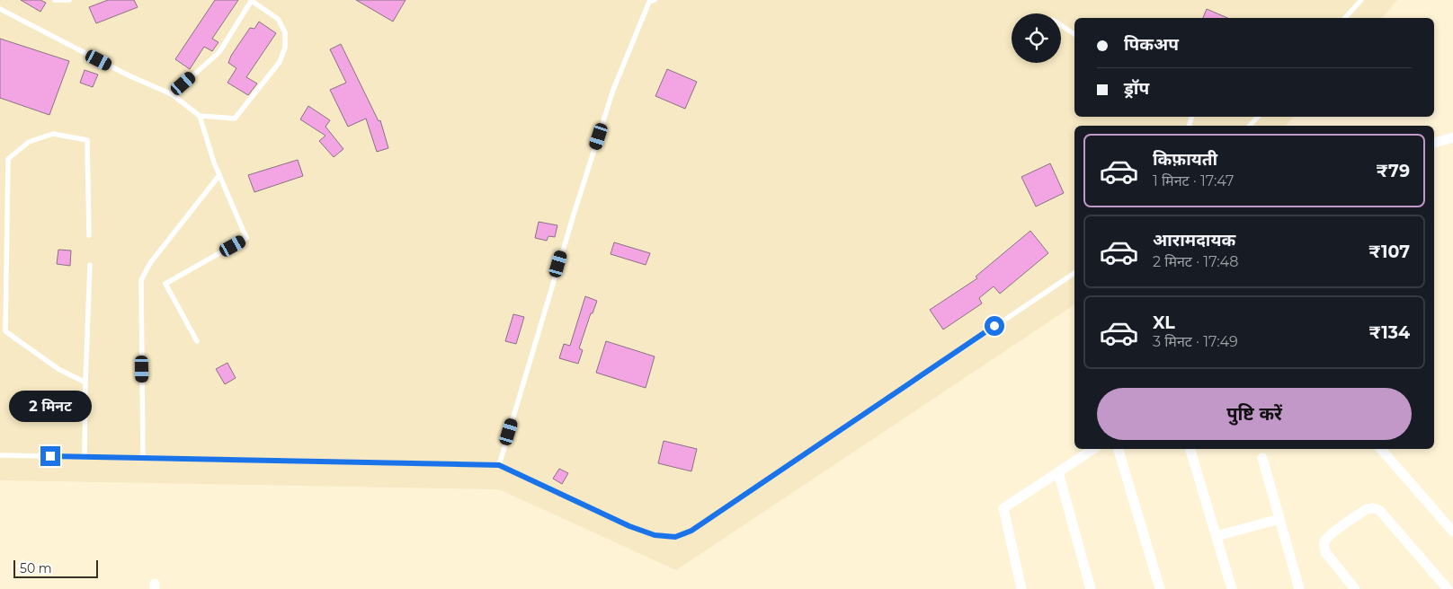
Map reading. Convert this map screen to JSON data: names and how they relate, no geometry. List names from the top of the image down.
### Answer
{
  "scale_bar": "50 m",
  "page": {
    "banner": ["पिकअप", "ड्रॉप"],
    "list": [
      {
        "name": "किफ़ायती",
        "note": "1 मिनट · 17:47",
        "value": "₹79"
      },
      {
        "name": "आरामदायक",
        "note": "2 मिनट · 17:48",
        "value": "₹107"
      },
      {
        "name": "XL",
        "note": "3 मिनट · 17:49",
        "value": "₹134"
      }
    ],
    "buttons": "पुष्टि करें",
    "bubble": "2 मिनट",
    "scale": "50 m"
  }
}
